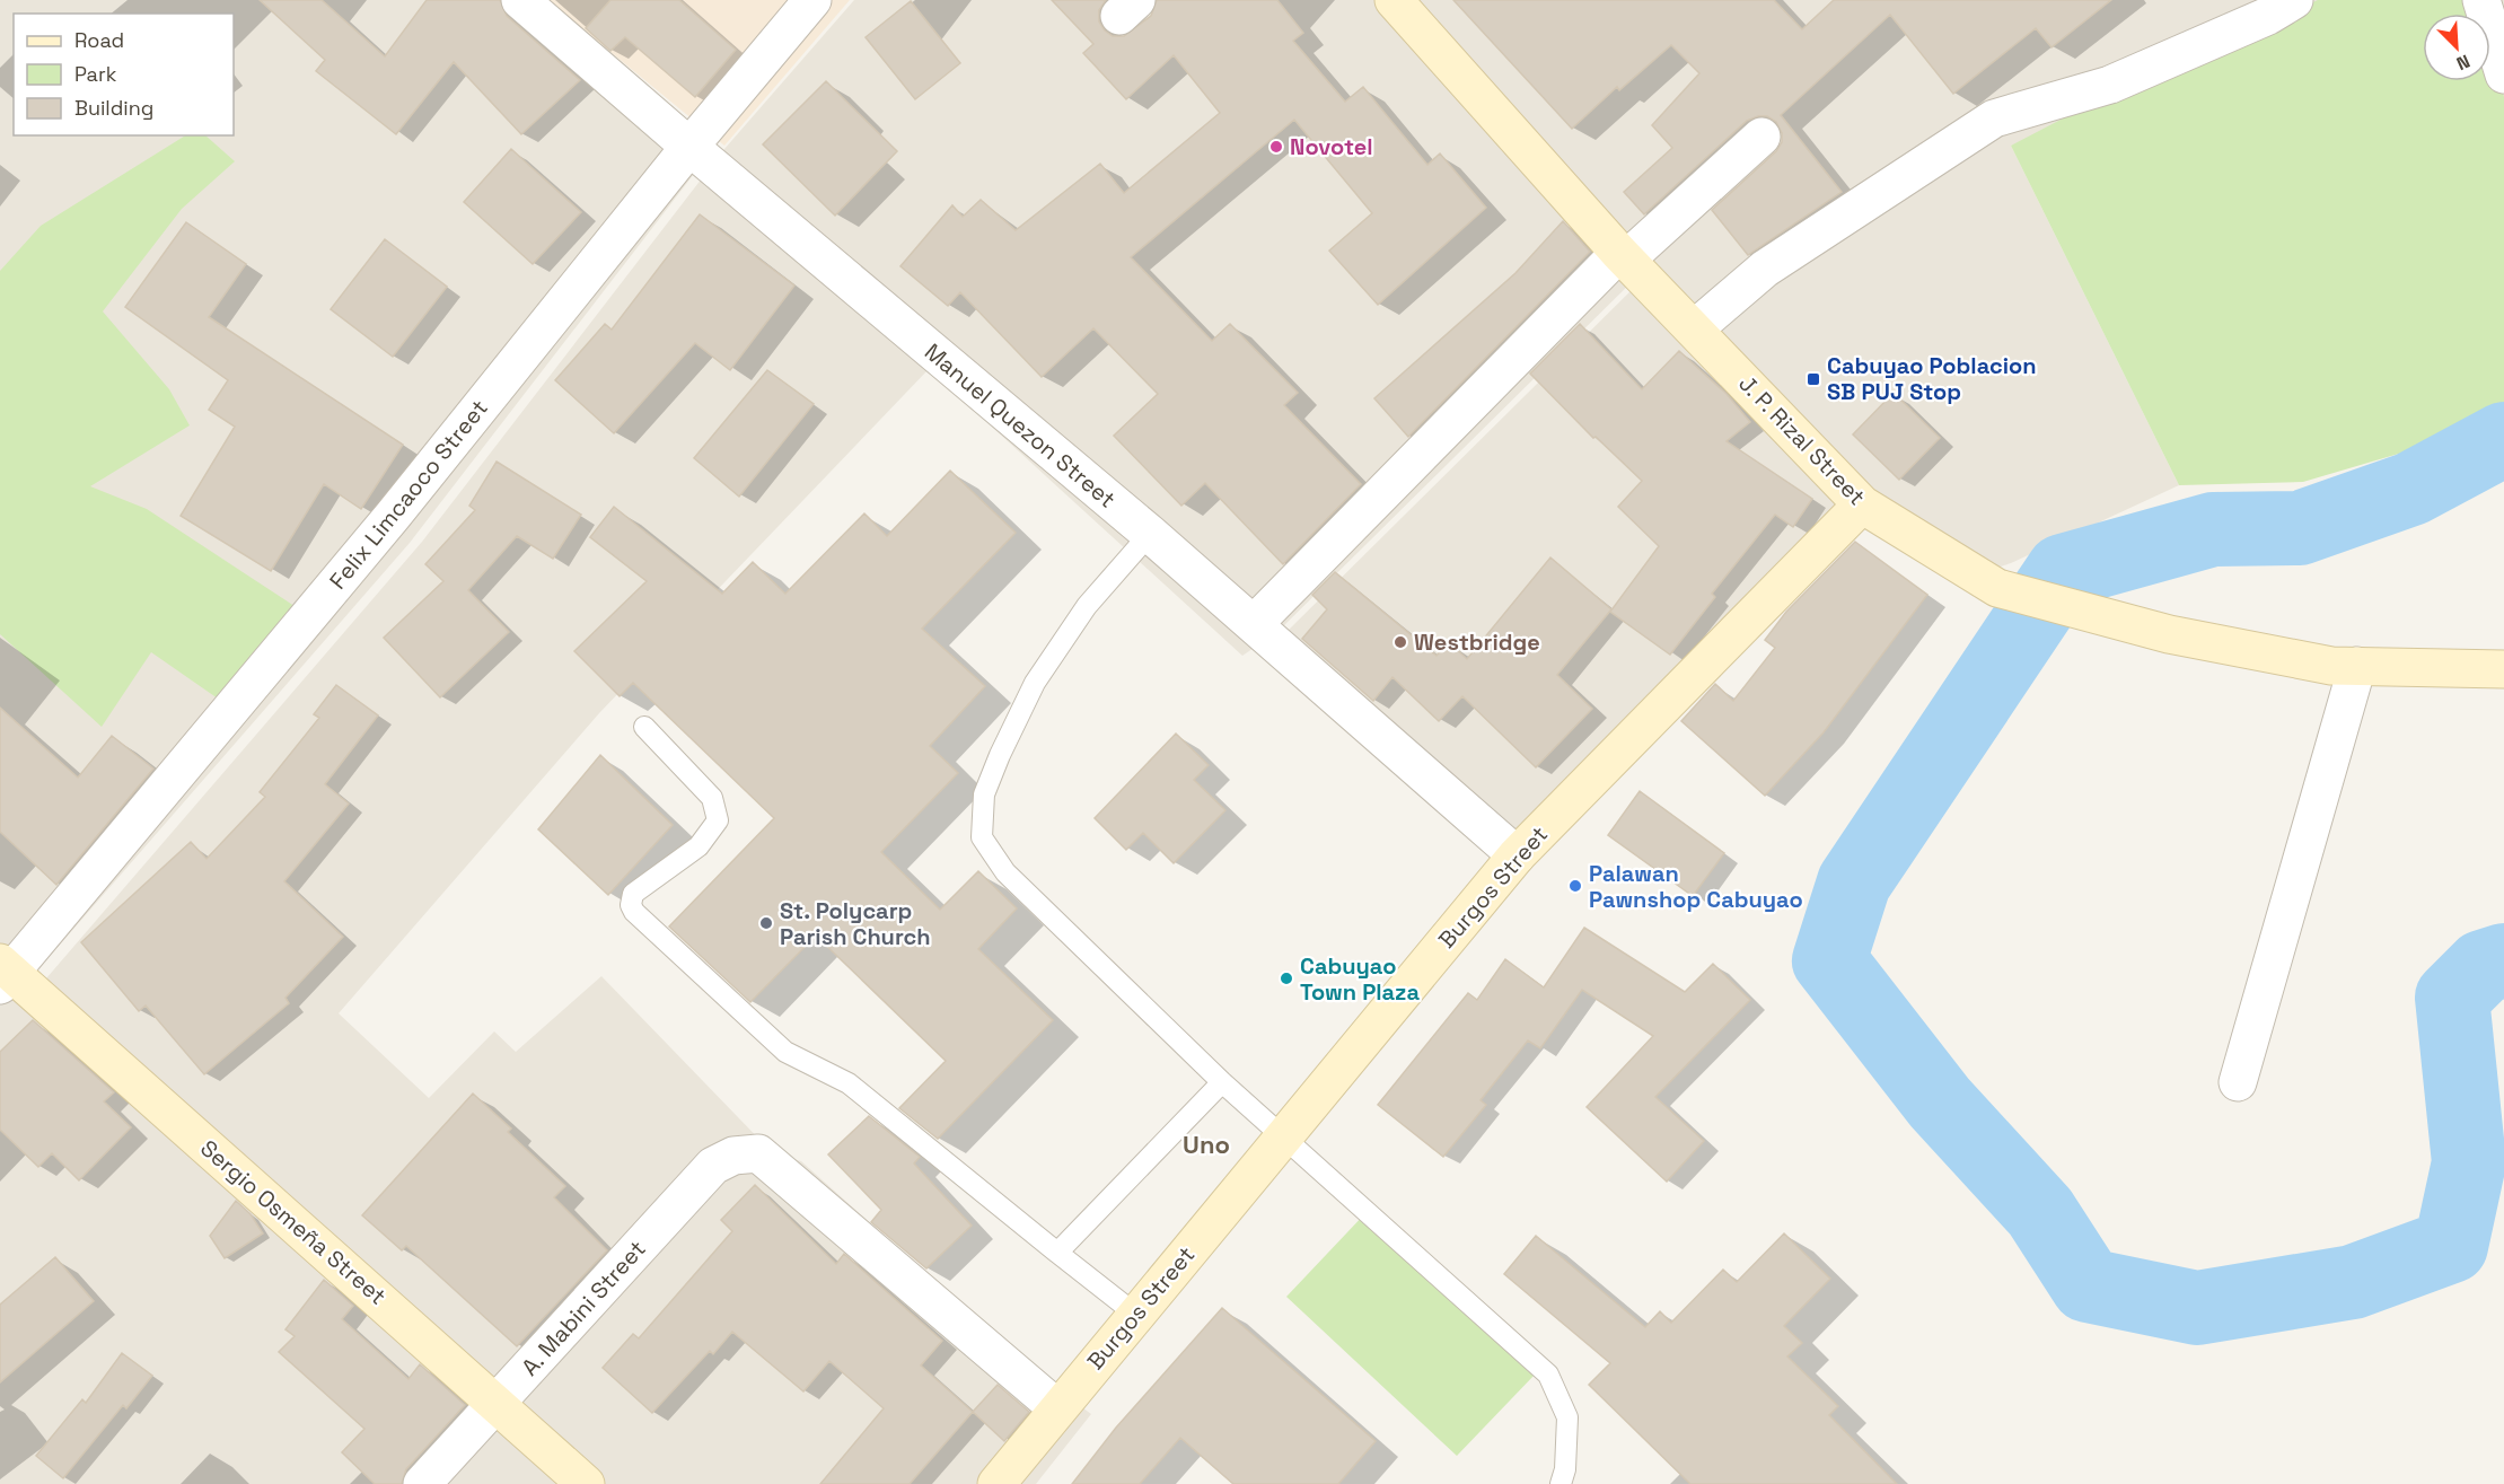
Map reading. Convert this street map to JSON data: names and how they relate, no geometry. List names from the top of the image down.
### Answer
{
  "streets": {
    "street": [
      "Manuel Quezon Street",
      "J. P. Rizal Street",
      "Felix Limcaoco Street",
      "Burgos Street",
      "Sergio Osmeña Street",
      "A. Mabini Street"
    ]
  },
  "crossings": [
    ["Manuel Quezon Street", "Felix Limcaoco Street"],
    ["Manuel Quezon Street", "Burgos Street"],
    ["J. P. Rizal Street", "Burgos Street"],
    ["Felix Limcaoco Street", "Sergio Osmeña Street"],
    ["Burgos Street", "A. Mabini Street"],
    ["Sergio Osmeña Street", "A. Mabini Street"]
  ],
  "districts": ["Uno"],
  "places": {
    "other": [
      "Novotel",
      "Westbridge",
      "Palawan Pawnshop Cabuyao",
      "St. Polycarp Parish Church",
      "Cabuyao Town Plaza"
    ],
    "transit": ["Cabuyao Poblacion SB PUJ Stop"]
  },
  "legend": ["Road", "Park", "Building"],
  "north": "bottom right"
}
